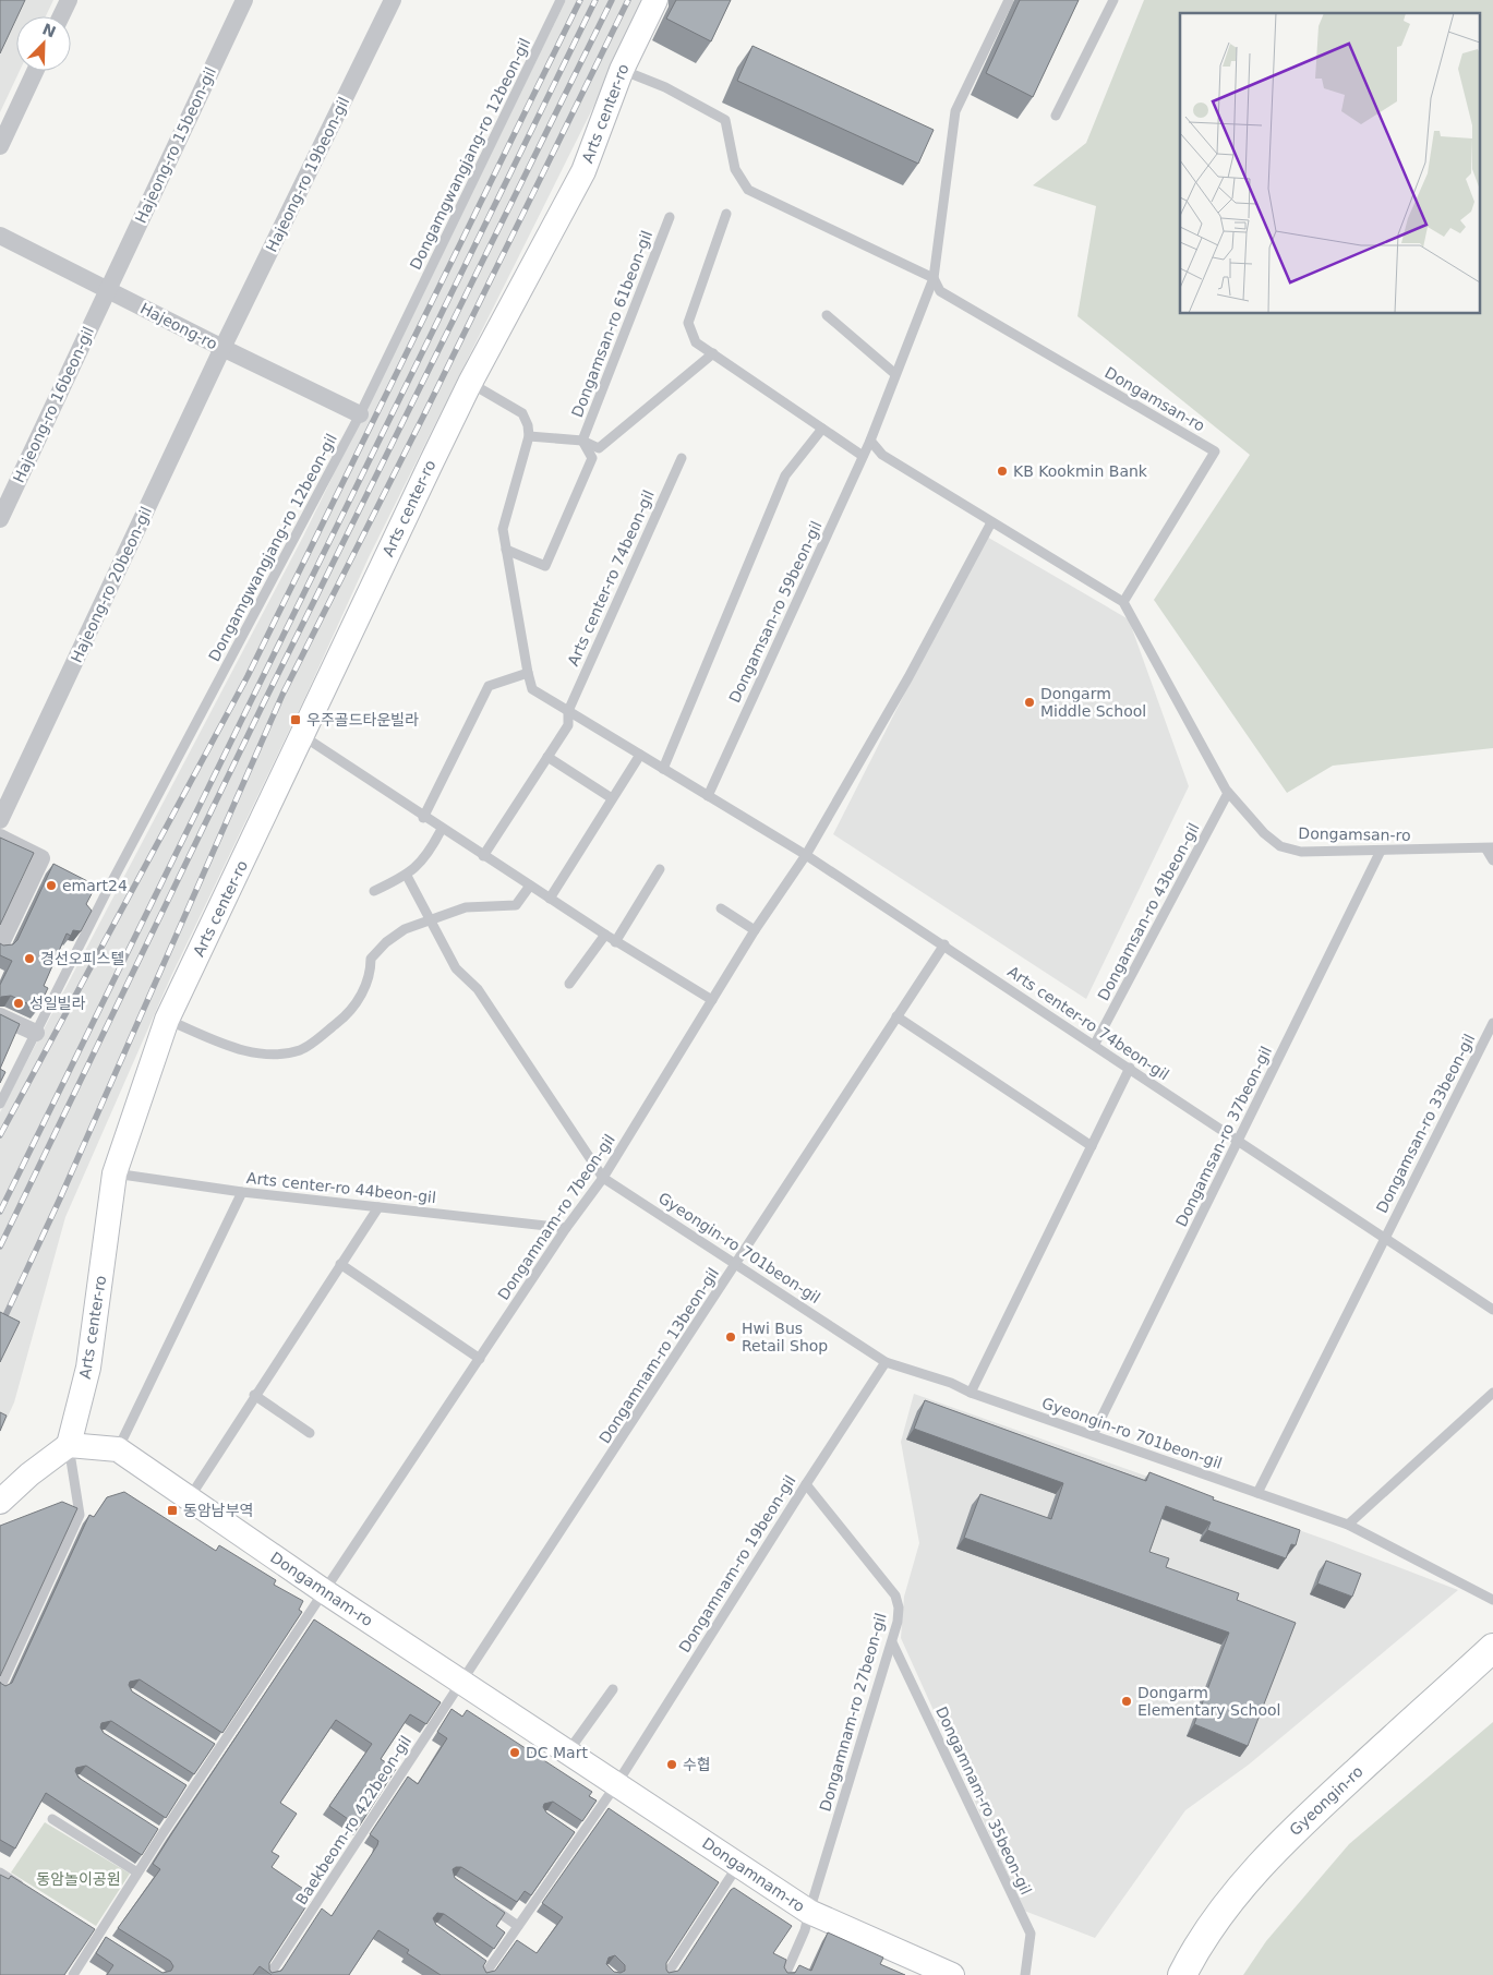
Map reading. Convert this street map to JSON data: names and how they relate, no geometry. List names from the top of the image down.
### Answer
{
  "streets": {
    "main road": ["Gyeongin-ro"],
    "street": [
      "Arts center-ro",
      "Hajeong-ro 15beon-gil",
      "Hajeong-ro 19beon-gil",
      "Hajeong-ro",
      "Hajeong-ro 16beon-gil",
      "Hajeong-ro 20beon-gil",
      "Dongamnam-ro"
    ],
    "lane": [
      "Dongamgwangjang-ro 12beon-gil",
      "Dongamsan-ro 61beon-gil",
      "Dongamsan-ro",
      "Arts center-ro 74beon-gil",
      "Dongamsan-ro 59beon-gil",
      "Dongamsan-ro 43beon-gil",
      "Dongamsan-ro 33beon-gil",
      "Dongamsan-ro 37beon-gil",
      "Arts center-ro 44beon-gil",
      "Dongamnam-ro 7beon-gil",
      "Gyeongin-ro 701beon-gil",
      "Dongamnam-ro 13beon-gil",
      "Dongamnam-ro 19beon-gil",
      "Dongamnam-ro 27beon-gil",
      "Dongamnam-ro 35beon-gil",
      "Baekbeom-ro 422beon-gil"
    ]
  },
  "crossings": [
    ["Arts center-ro", "Dongamsan-ro"],
    ["Arts center-ro", "Arts center-ro 44beon-gil"],
    ["Hajeong-ro 15beon-gil", "Hajeong-ro"],
    ["Hajeong-ro 15beon-gil", "Hajeong-ro 16beon-gil"],
    ["Dongamgwangjang-ro 12beon-gil", "Hajeong-ro"],
    ["Hajeong-ro 19beon-gil", "Hajeong-ro"],
    ["Hajeong-ro 19beon-gil", "Hajeong-ro 20beon-gil"],
    ["Dongamsan-ro 61beon-gil", "Arts center-ro 74beon-gil"],
    ["Hajeong-ro", "Hajeong-ro 16beon-gil"],
    ["Hajeong-ro", "Hajeong-ro 20beon-gil"],
    ["Dongamsan-ro", "Dongamsan-ro 43beon-gil"],
    ["Dongamsan-ro", "Dongamsan-ro 37beon-gil"],
    ["Arts center-ro 74beon-gil", "Dongamsan-ro 59beon-gil"],
    ["Arts center-ro 74beon-gil", "Dongamsan-ro 43beon-gil"],
    ["Arts center-ro 74beon-gil", "Dongamsan-ro 33beon-gil"],
    ["Arts center-ro 74beon-gil", "Dongamsan-ro 37beon-gil"],
    ["Arts center-ro 74beon-gil", "Dongamnam-ro 7beon-gil"],
    ["Arts center-ro 74beon-gil", "Dongamnam-ro 13beon-gil"],
    ["Dongamsan-ro 37beon-gil", "Gyeongin-ro 701beon-gil"],
    ["Arts center-ro 44beon-gil", "Dongamnam-ro 7beon-gil"],
    ["Dongamnam-ro 7beon-gil", "Gyeongin-ro 701beon-gil"],
    ["Dongamnam-ro 7beon-gil", "Dongamnam-ro"],
    ["Gyeongin-ro 701beon-gil", "Dongamnam-ro 13beon-gil"],
    ["Gyeongin-ro 701beon-gil", "Dongamnam-ro 19beon-gil"],
    ["Dongamnam-ro 13beon-gil", "Dongamnam-ro"],
    ["Dongamnam-ro 13beon-gil", "Baekbeom-ro 422beon-gil"],
    ["Dongamnam-ro 19beon-gil", "Dongamnam-ro"],
    ["Dongamnam-ro 19beon-gil", "Dongamnam-ro 27beon-gil"],
    ["Dongamnam-ro", "Dongamnam-ro 27beon-gil"],
    ["Dongamnam-ro", "Baekbeom-ro 422beon-gil"],
    ["Dongamnam-ro 27beon-gil", "Dongamnam-ro 35beon-gil"]
  ],
  "parks": ["동암놀이공원"],
  "places": {
    "other": [
      "KB Kookmin Bank",
      "Dongarm Middle School",
      "emart24",
      "경선오피스텔",
      "성일빌라",
      "Hwi Bus Retail Shop",
      "Dongarm Elementary School",
      "DC Mart",
      "수협"
    ],
    "transit": ["우주골드타운빌라", "동암남부역"]
  },
  "north": "top right"
}
